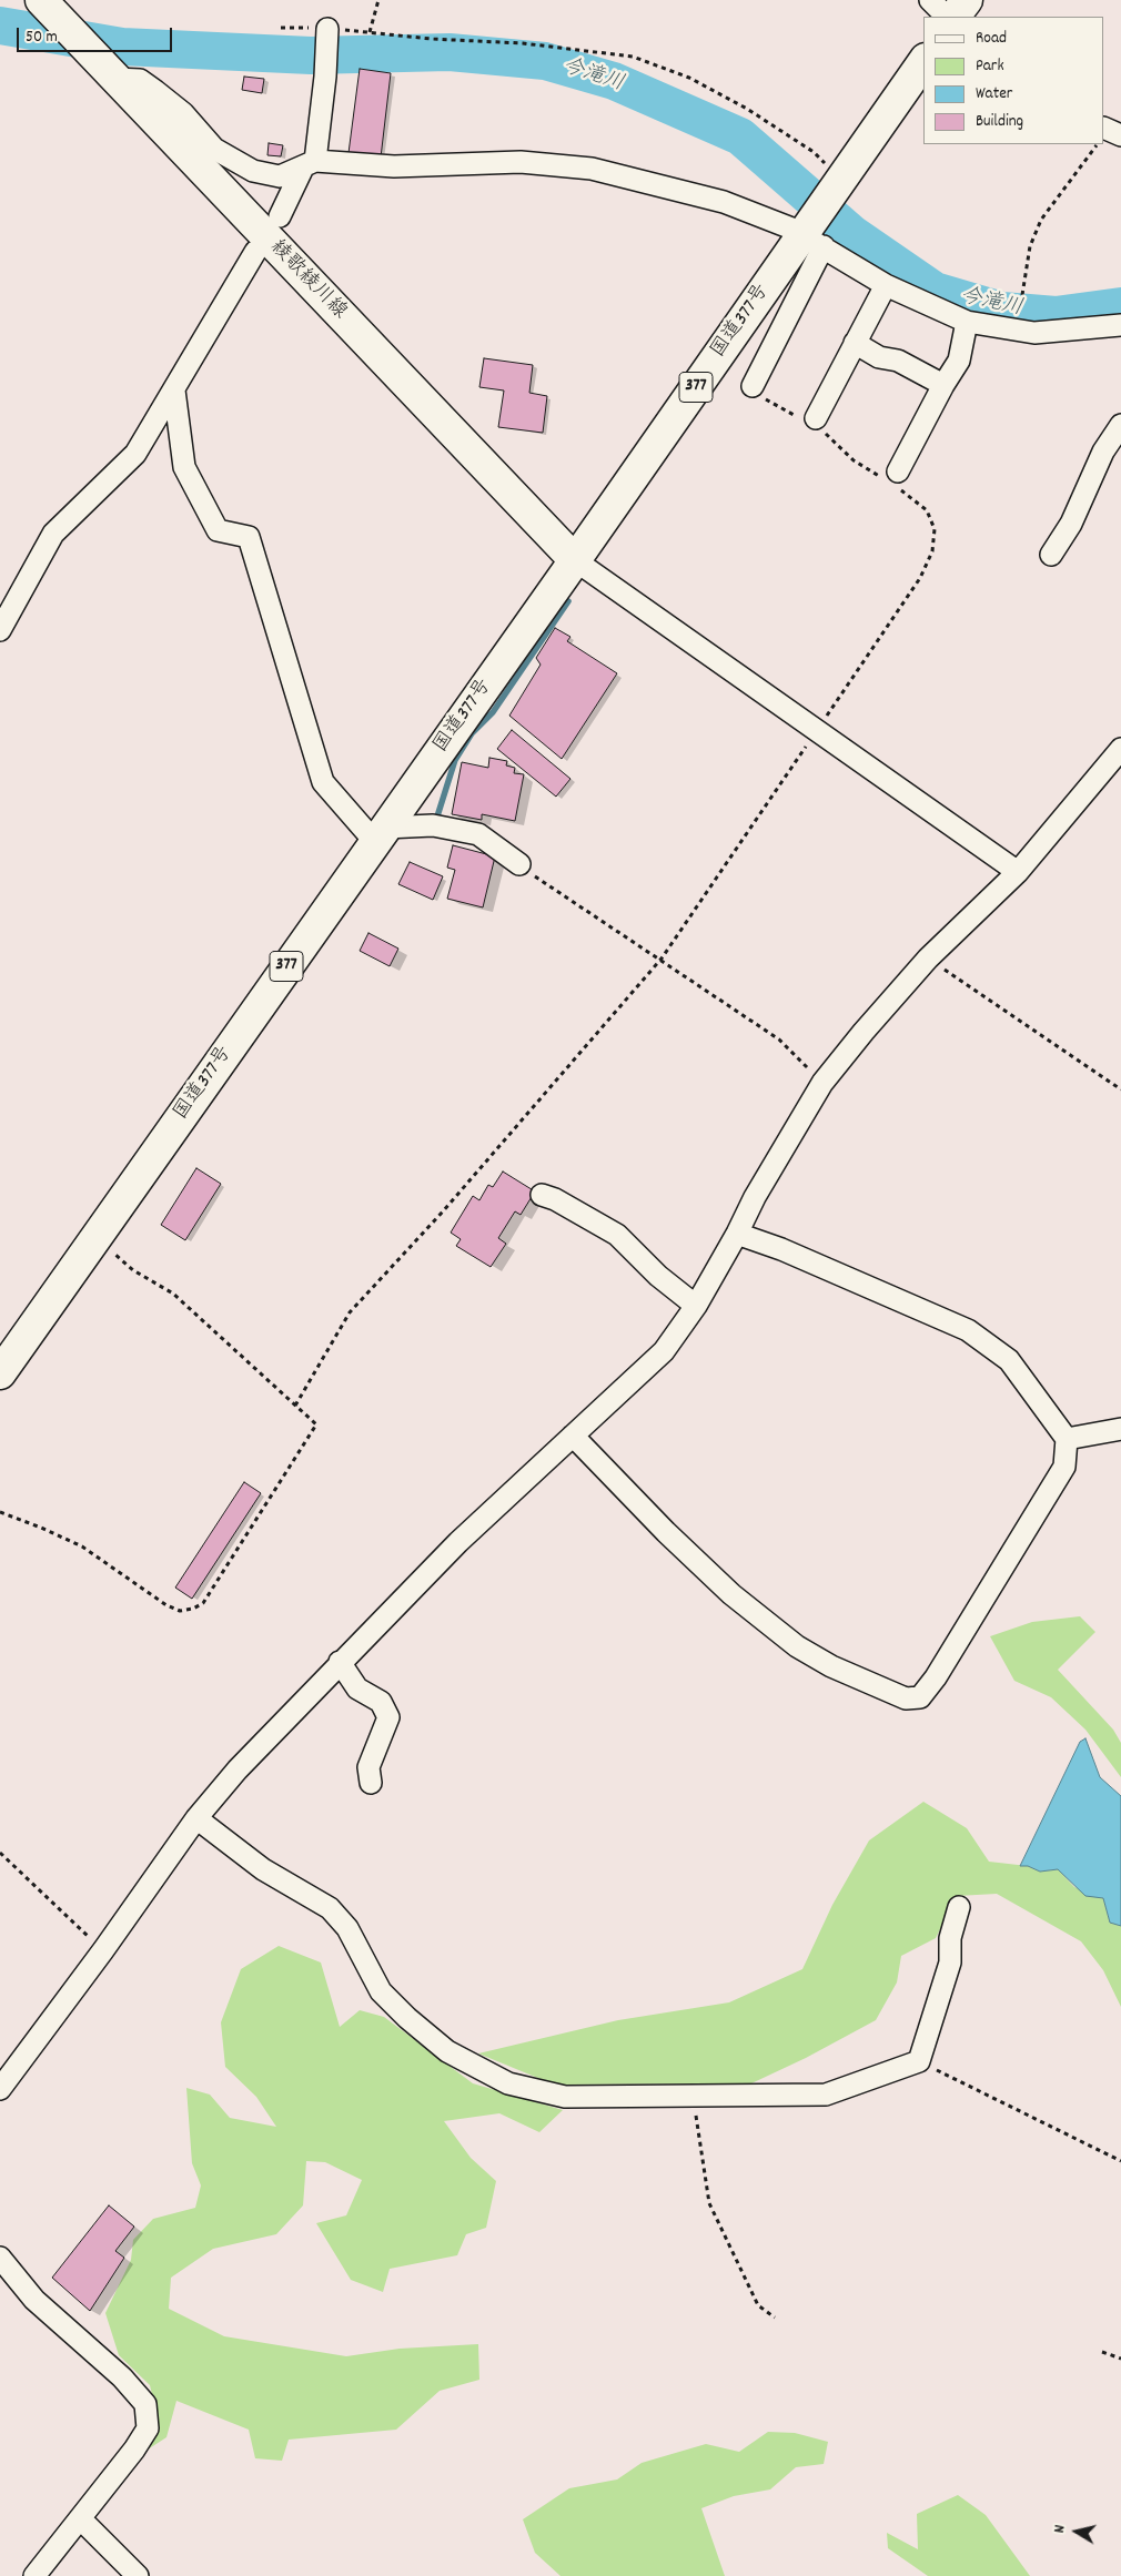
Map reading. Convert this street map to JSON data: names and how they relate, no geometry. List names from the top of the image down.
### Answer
{
  "streets": {
    "main road": ["綾歌綾川線", "国道377号", "377"]
  },
  "crossings": [
    ["綾歌綾川線", "国道377号"]
  ],
  "water": ["今滝川"],
  "legend": [
    "Road",
    "Park",
    "Water",
    "Building"
  ],
  "scale_bar": "50 m",
  "north": "left"
}
